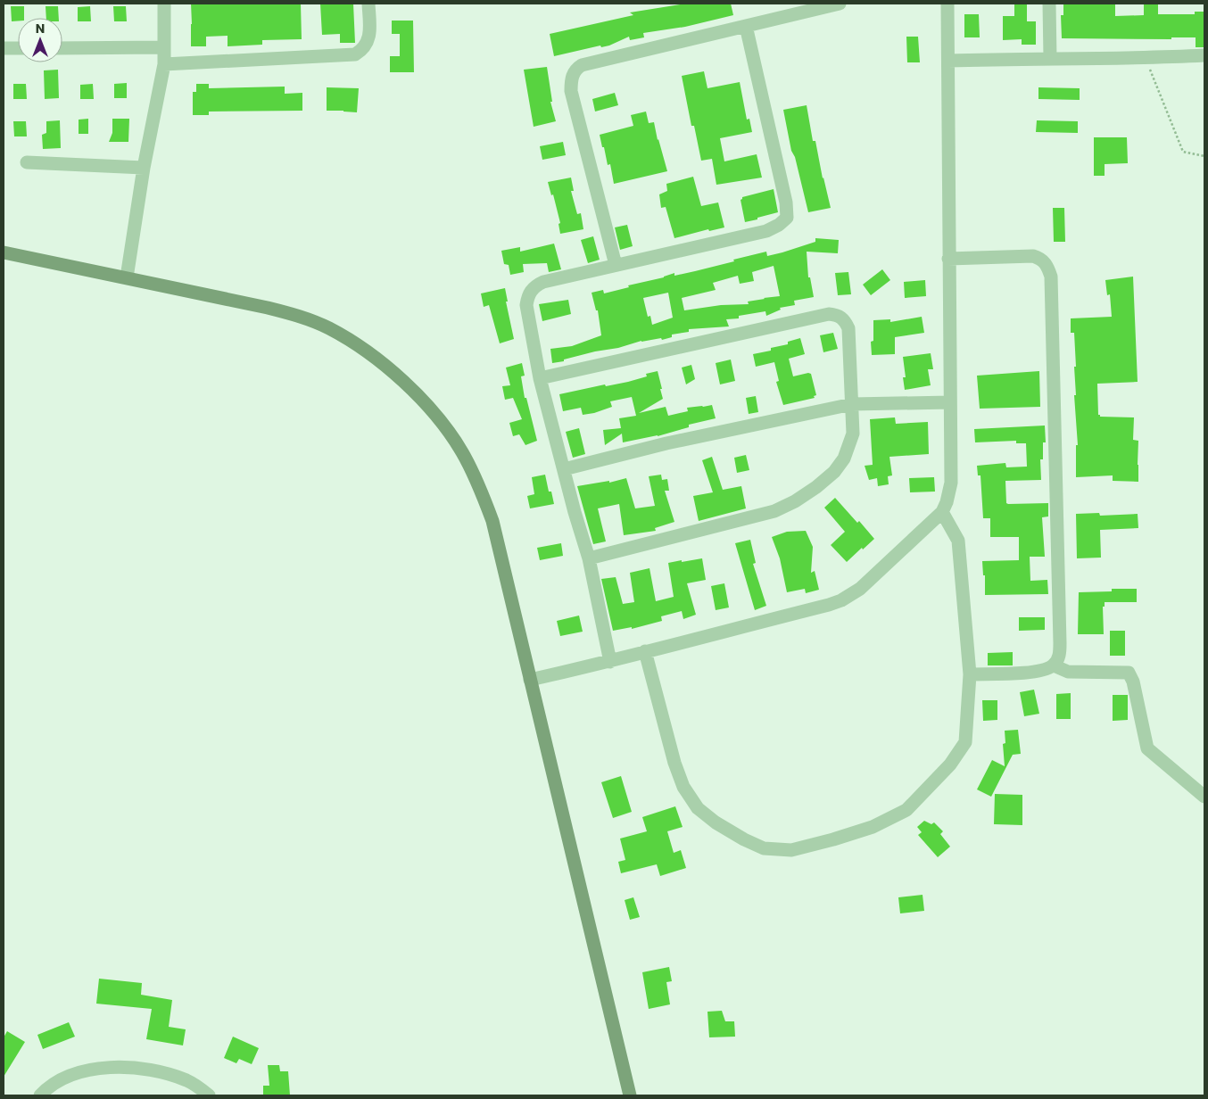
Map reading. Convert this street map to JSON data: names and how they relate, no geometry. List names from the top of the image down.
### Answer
{
  "north": "top"
}
